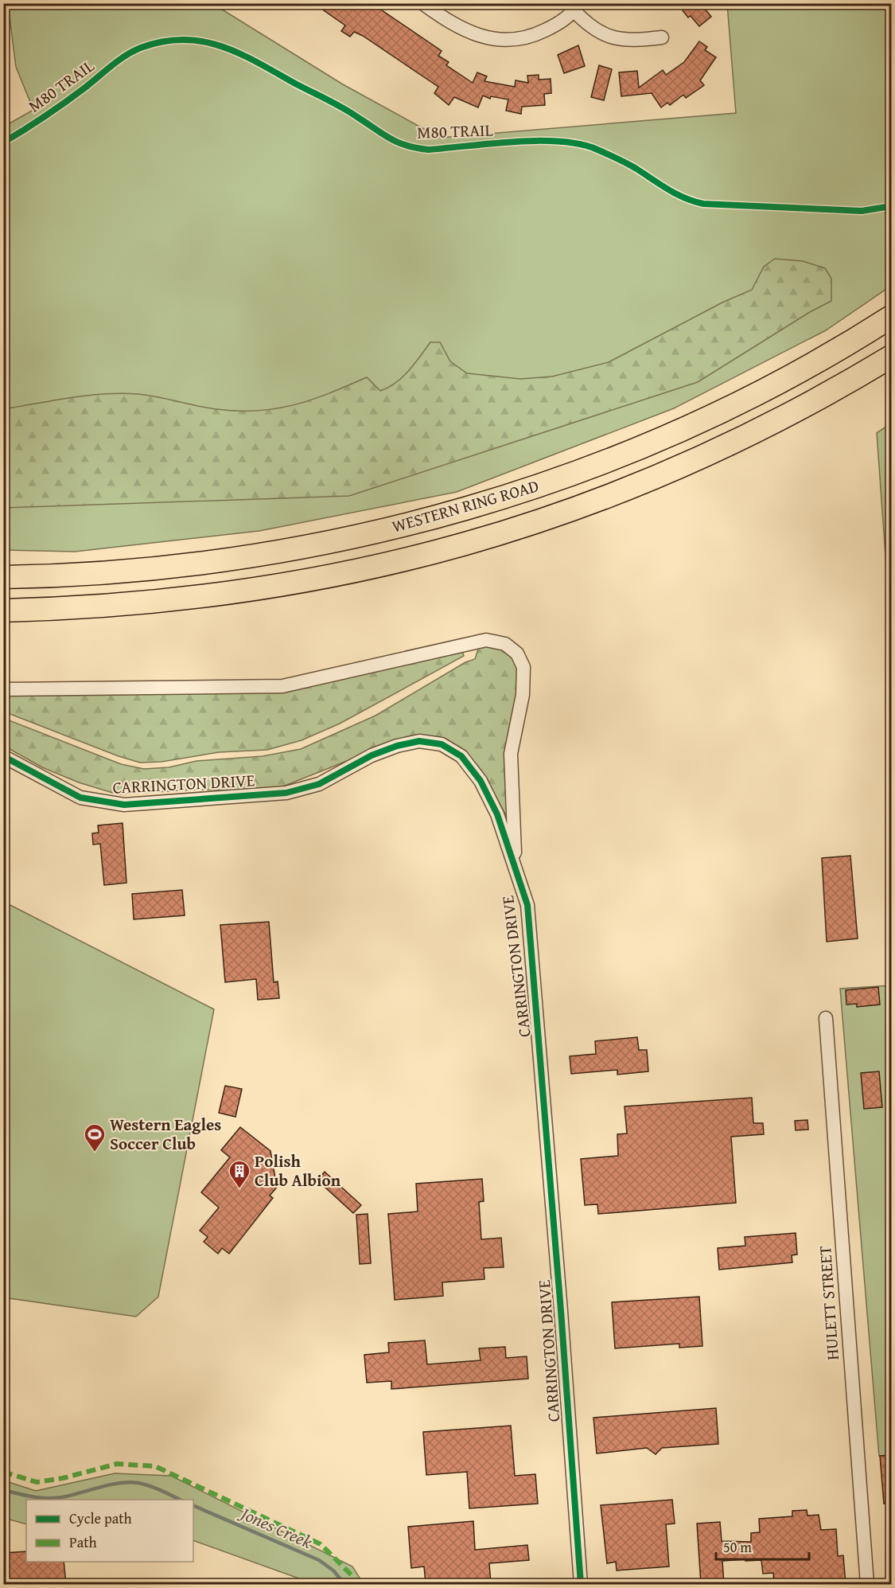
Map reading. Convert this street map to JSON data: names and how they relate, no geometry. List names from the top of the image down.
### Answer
{
  "streets": {
    "highway": ["WESTERN RING ROAD"],
    "street": ["CARRINGTON DRIVE", "HULETT STREET"],
    "cycle path": ["M80 TRAIL"]
  },
  "water": ["Jones Creek"],
  "places": {
    "sports": ["Western Eagles Soccer Club"],
    "building": ["Polish Club Albion"]
  },
  "legend": ["Cycle path", "Path"],
  "scale_bar": "50 m"
}
